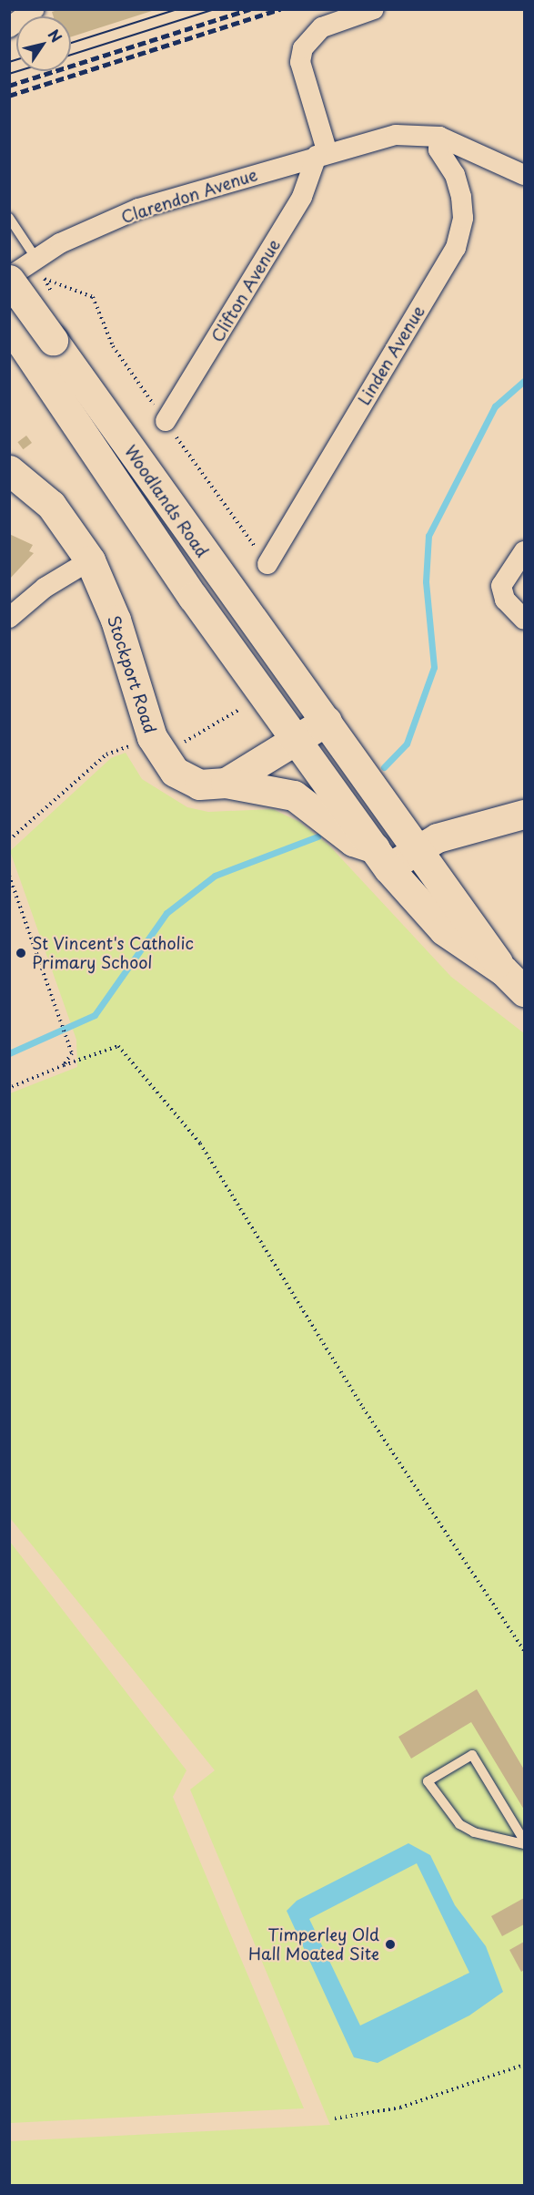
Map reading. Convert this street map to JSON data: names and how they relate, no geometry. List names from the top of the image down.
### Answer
{
  "streets": {
    "main road": ["Woodlands Road", "Stockport Road"],
    "street": ["Clarendon Avenue", "Clifton Avenue", "Linden Avenue"]
  },
  "crossings": [
    ["Clarendon Avenue", "Clifton Avenue"],
    ["Clarendon Avenue", "Linden Avenue"],
    ["Clarendon Avenue", "Woodlands Road"]
  ],
  "places": ["St Vincent's Catholic Primary School", "Timperley Old Hall Moated Site"],
  "north": "top right"
}
